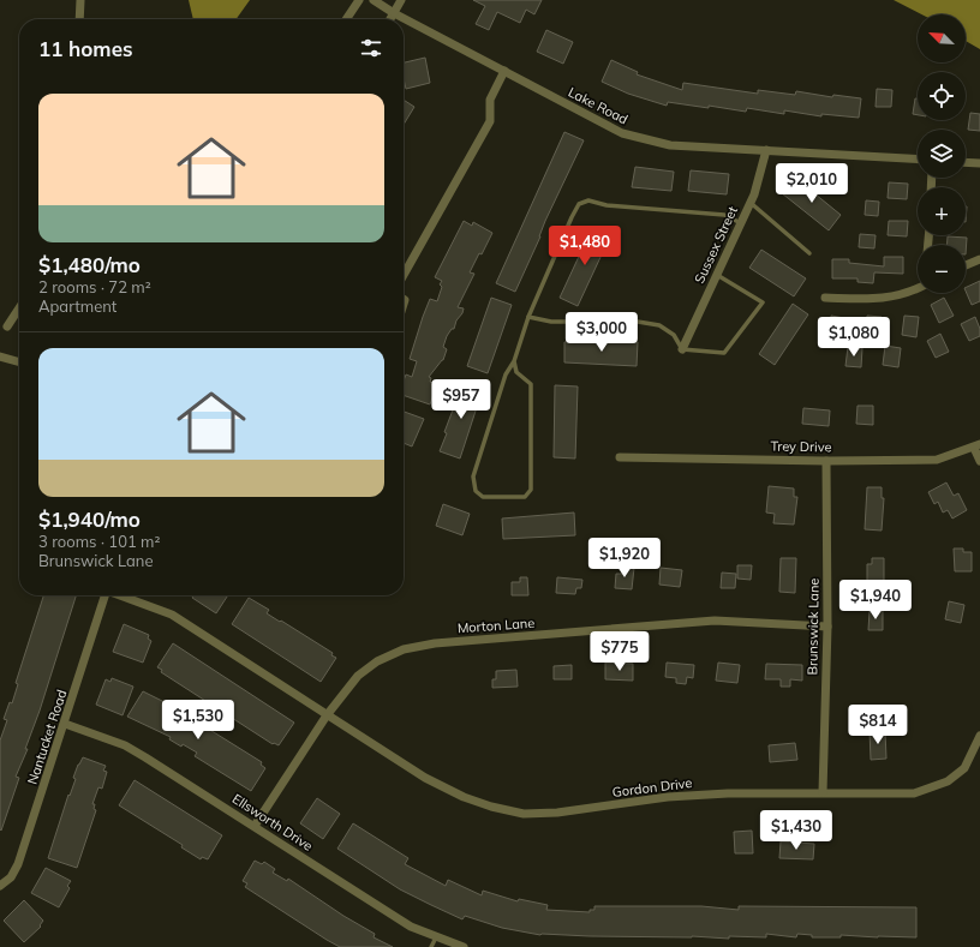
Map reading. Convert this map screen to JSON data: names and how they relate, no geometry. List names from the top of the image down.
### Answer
{
  "streets": {
    "street": [
      "Lake Road",
      "Sussex Street",
      "Trey Drive",
      "Morton Lane",
      "Brunswick Lane",
      "Nantucket Road",
      "Gordon Drive",
      "Ellsworth Drive"
    ]
  },
  "crossings": [
    ["Lake Road", "Sussex Street"],
    ["Trey Drive", "Brunswick Lane"],
    ["Morton Lane", "Brunswick Lane"],
    ["Morton Lane", "Gordon Drive"],
    ["Morton Lane", "Ellsworth Drive"],
    ["Brunswick Lane", "Gordon Drive"],
    ["Nantucket Road", "Ellsworth Drive"]
  ],
  "north": "top left",
  "page": {
    "map_buttons": ["+", "−"],
    "heading": "11 homes",
    "list": [
      {
        "name": "$1,480/mo",
        "note": "2 rooms · 72 m² · Apartment"
      },
      {
        "name": "$1,940/mo",
        "note": "3 rooms · 101 m² · Brunswick Lane"
      }
    ],
    "price": [
      "$2,010",
      "$1,480",
      "$3,000",
      "$1,080",
      "$957",
      "$1,920",
      "$1,940",
      "$775",
      "$1,530",
      "$814",
      "$1,430"
    ]
  }
}
